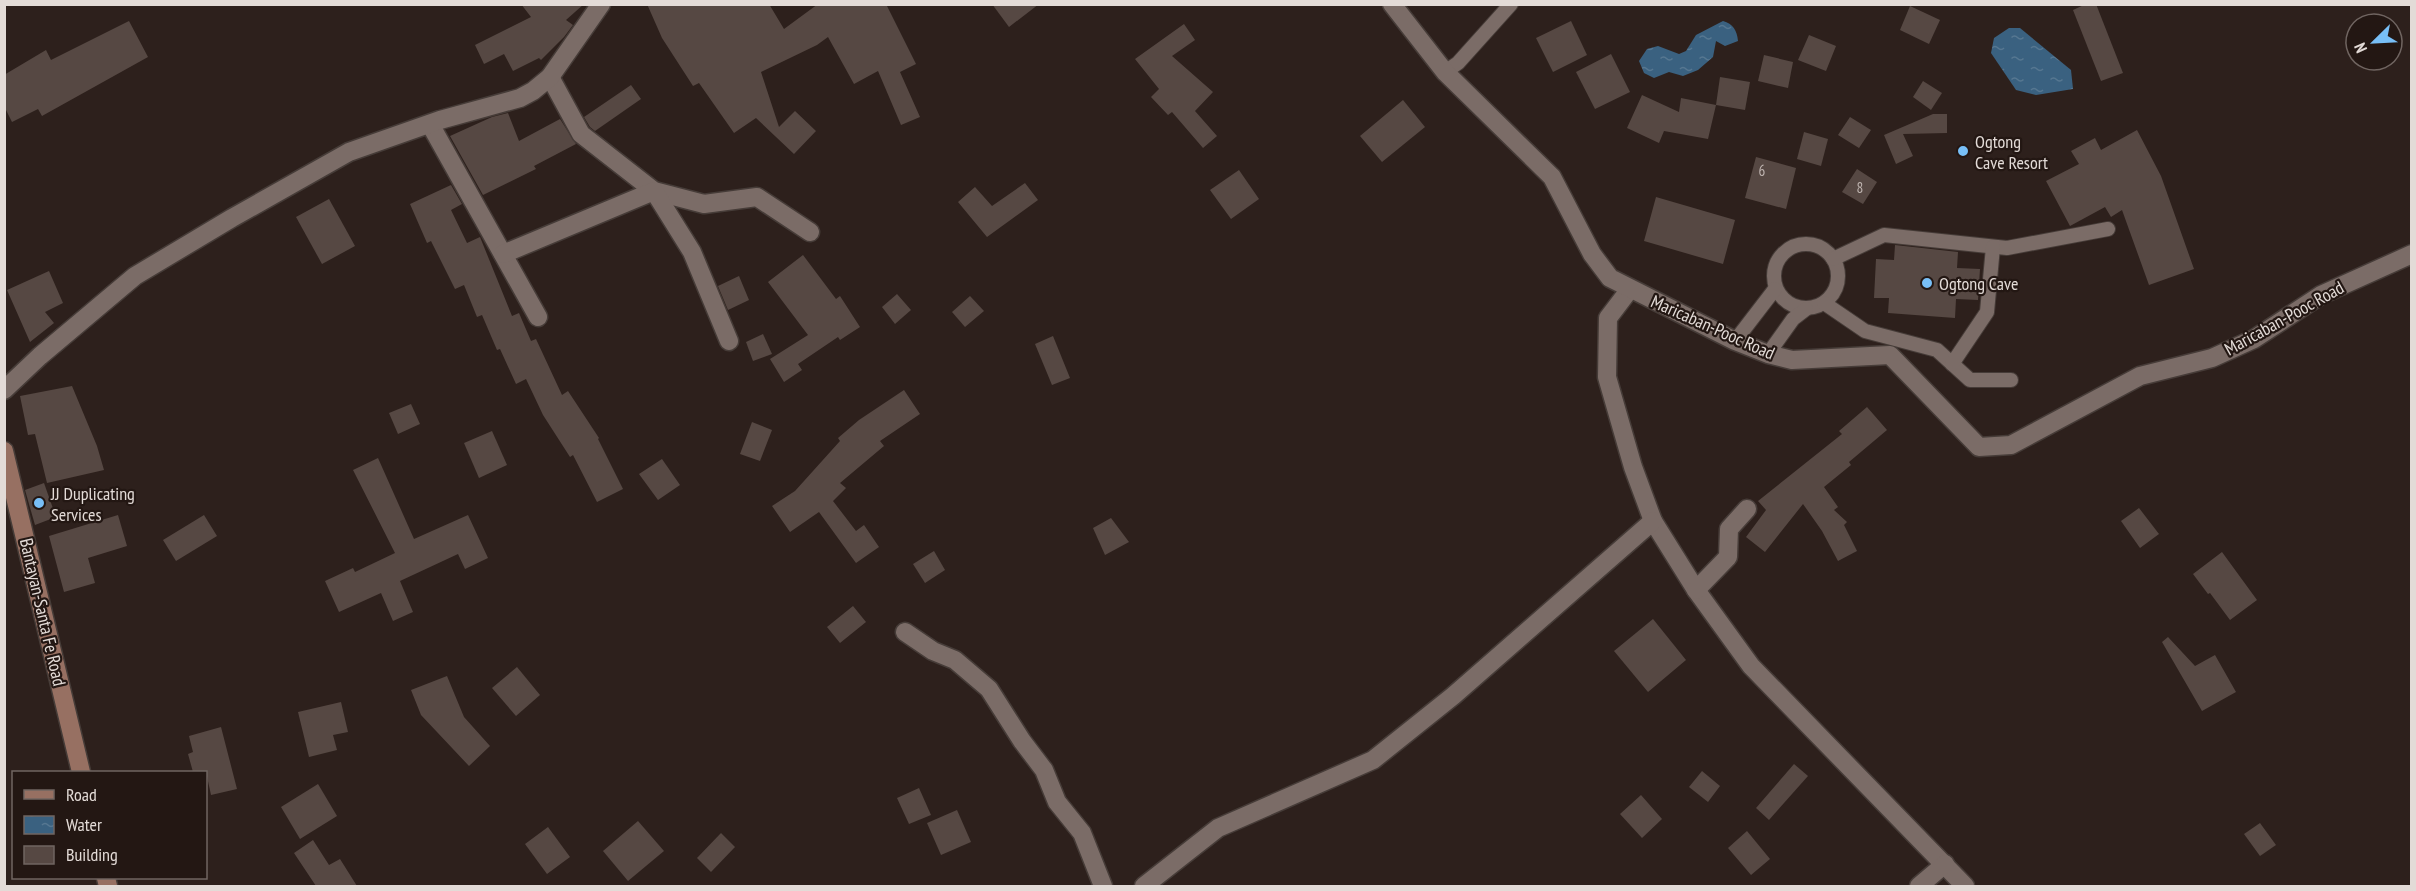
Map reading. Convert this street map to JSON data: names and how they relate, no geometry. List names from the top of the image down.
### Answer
{
  "streets": {
    "main road": ["Bantayan-Santa Fe Road"],
    "street": ["Maricaban-Pooc Road"]
  },
  "places": ["Ogtong Cave Resort", "Ogtong Cave", "JJ Duplicating Services"],
  "house_numbers": ["6", "8"],
  "legend": ["Road", "Water", "Building"],
  "north": "bottom left"
}
